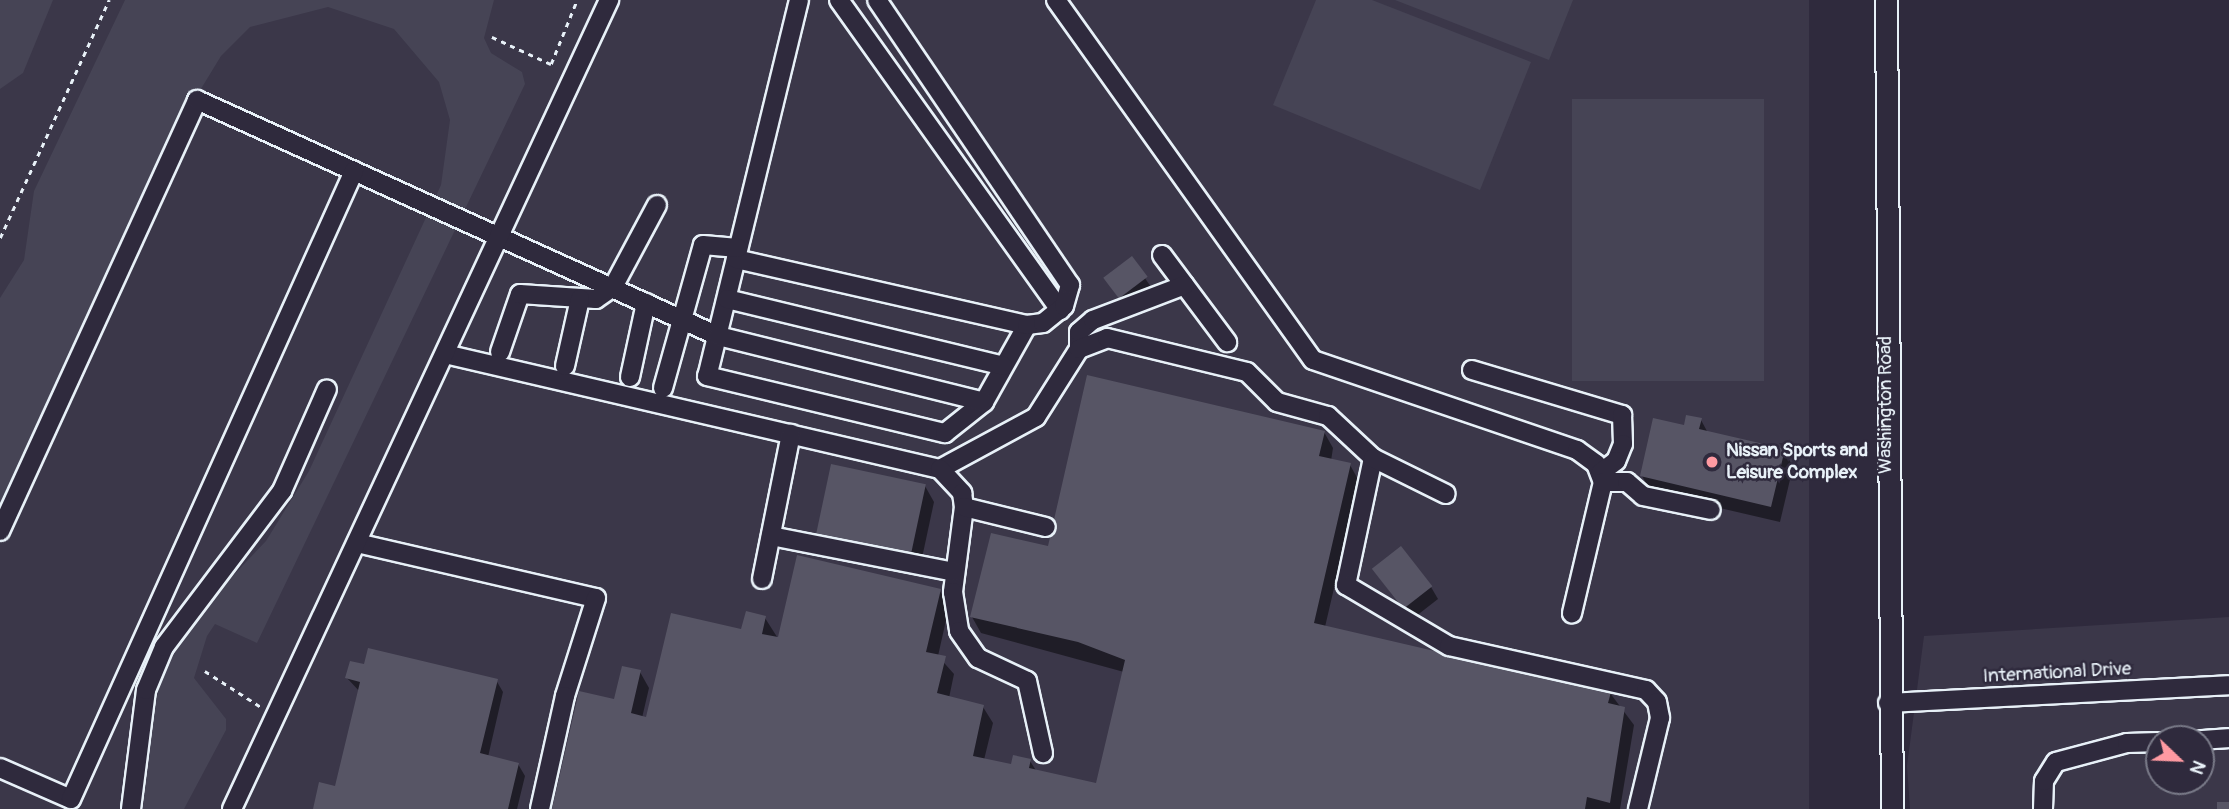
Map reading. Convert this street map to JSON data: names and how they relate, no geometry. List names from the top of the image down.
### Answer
{
  "streets": {
    "main road": ["Washington Road"],
    "street": ["International Drive"]
  },
  "crossings": [
    ["Washington Road", "International Drive"]
  ],
  "places": ["Nissan Sports and Leisure Complex"],
  "north": "bottom right"
}
